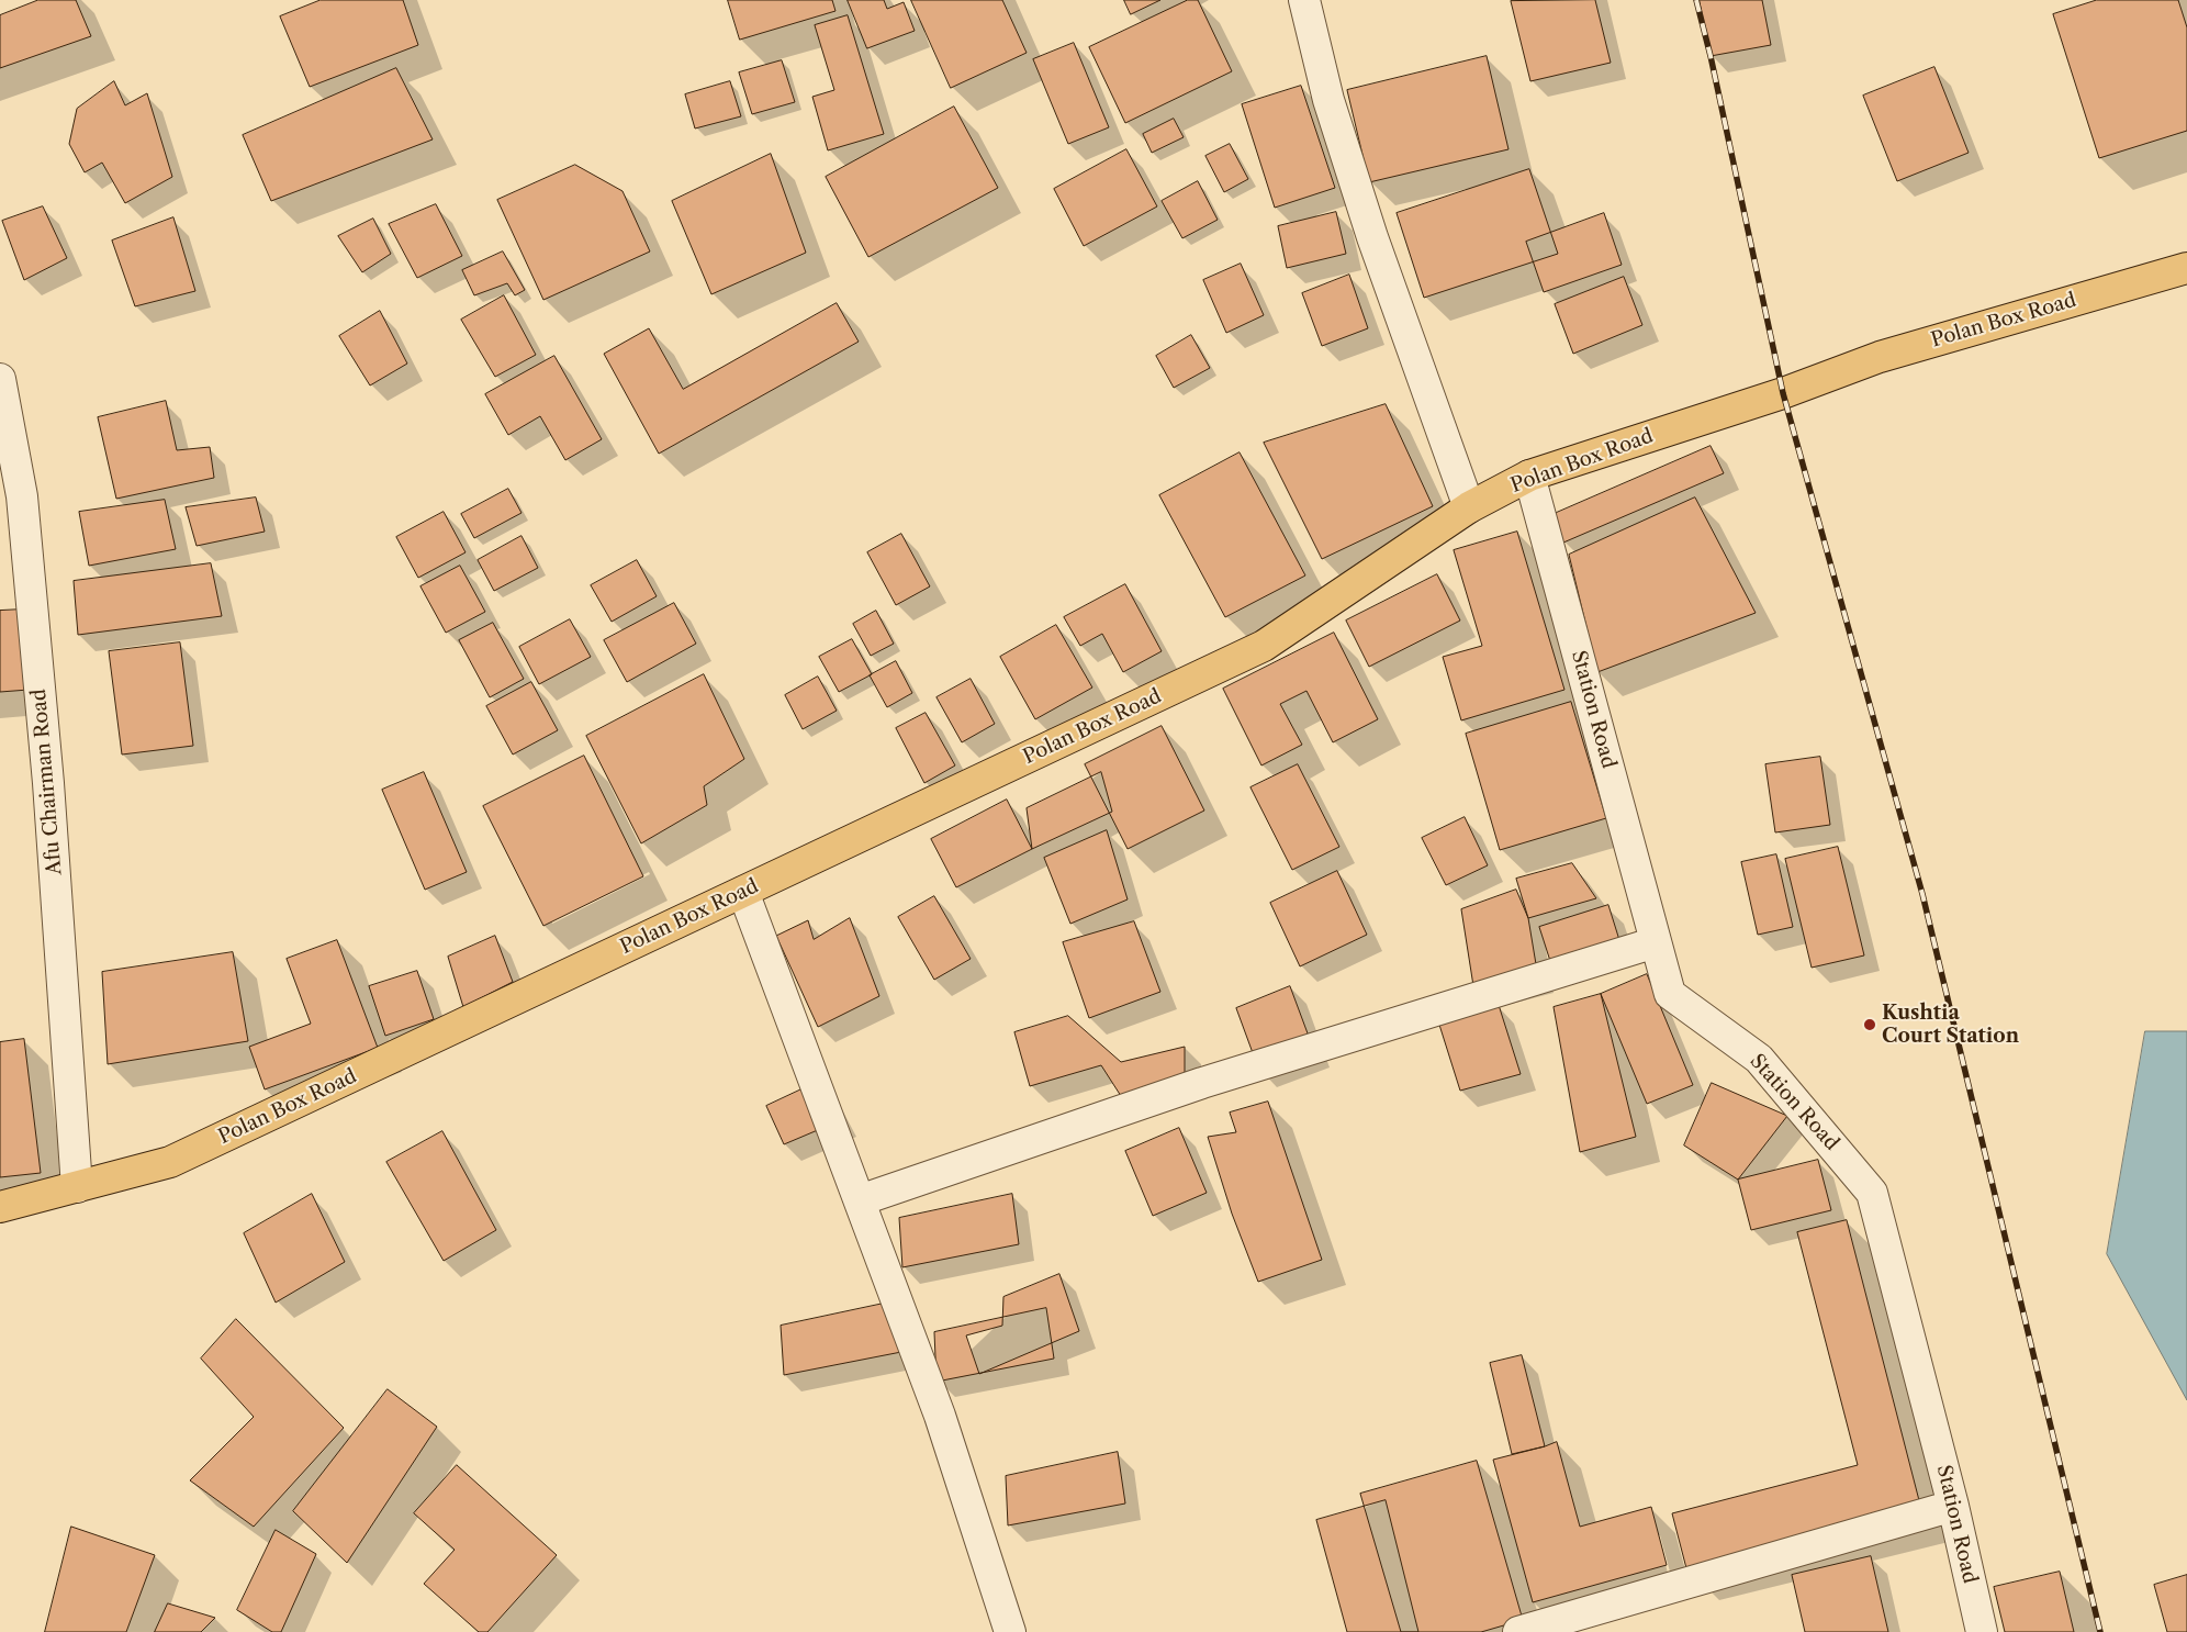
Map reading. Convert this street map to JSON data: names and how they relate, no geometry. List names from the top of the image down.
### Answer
{
  "streets": {
    "main road": ["Polan Box Road"],
    "street": ["Station Road", "Afu Chairman Road"]
  },
  "crossings": [
    ["Polan Box Road", "Station Road"],
    ["Polan Box Road", "Afu Chairman Road"]
  ],
  "places": ["Kushtia Court Station"]
}
